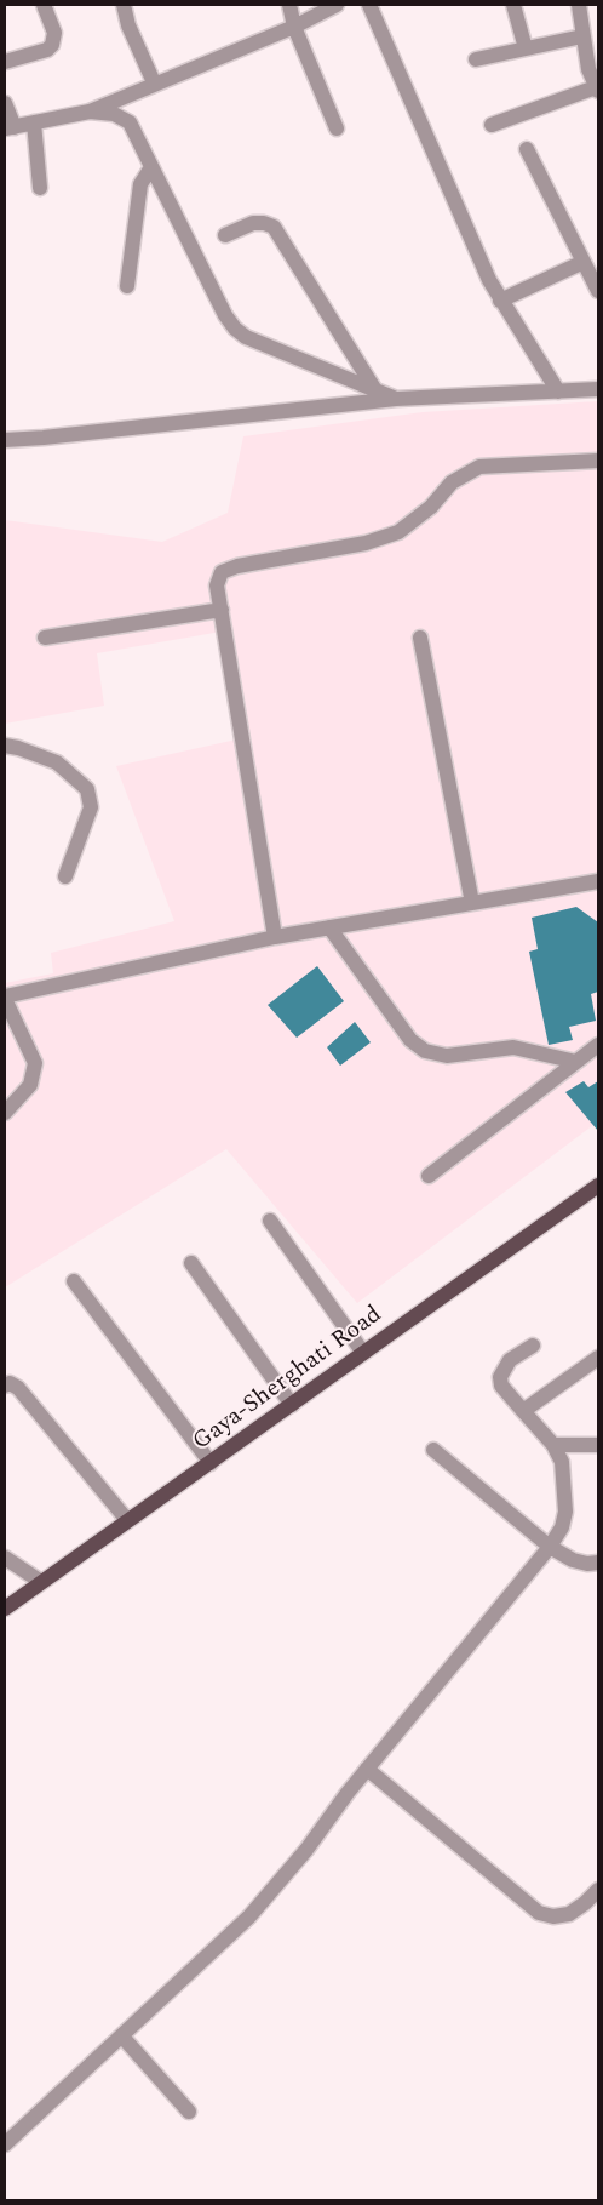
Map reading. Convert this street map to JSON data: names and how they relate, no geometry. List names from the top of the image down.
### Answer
{
  "streets": {
    "main road": ["Gaya-Sherghati Road"]
  }
}
